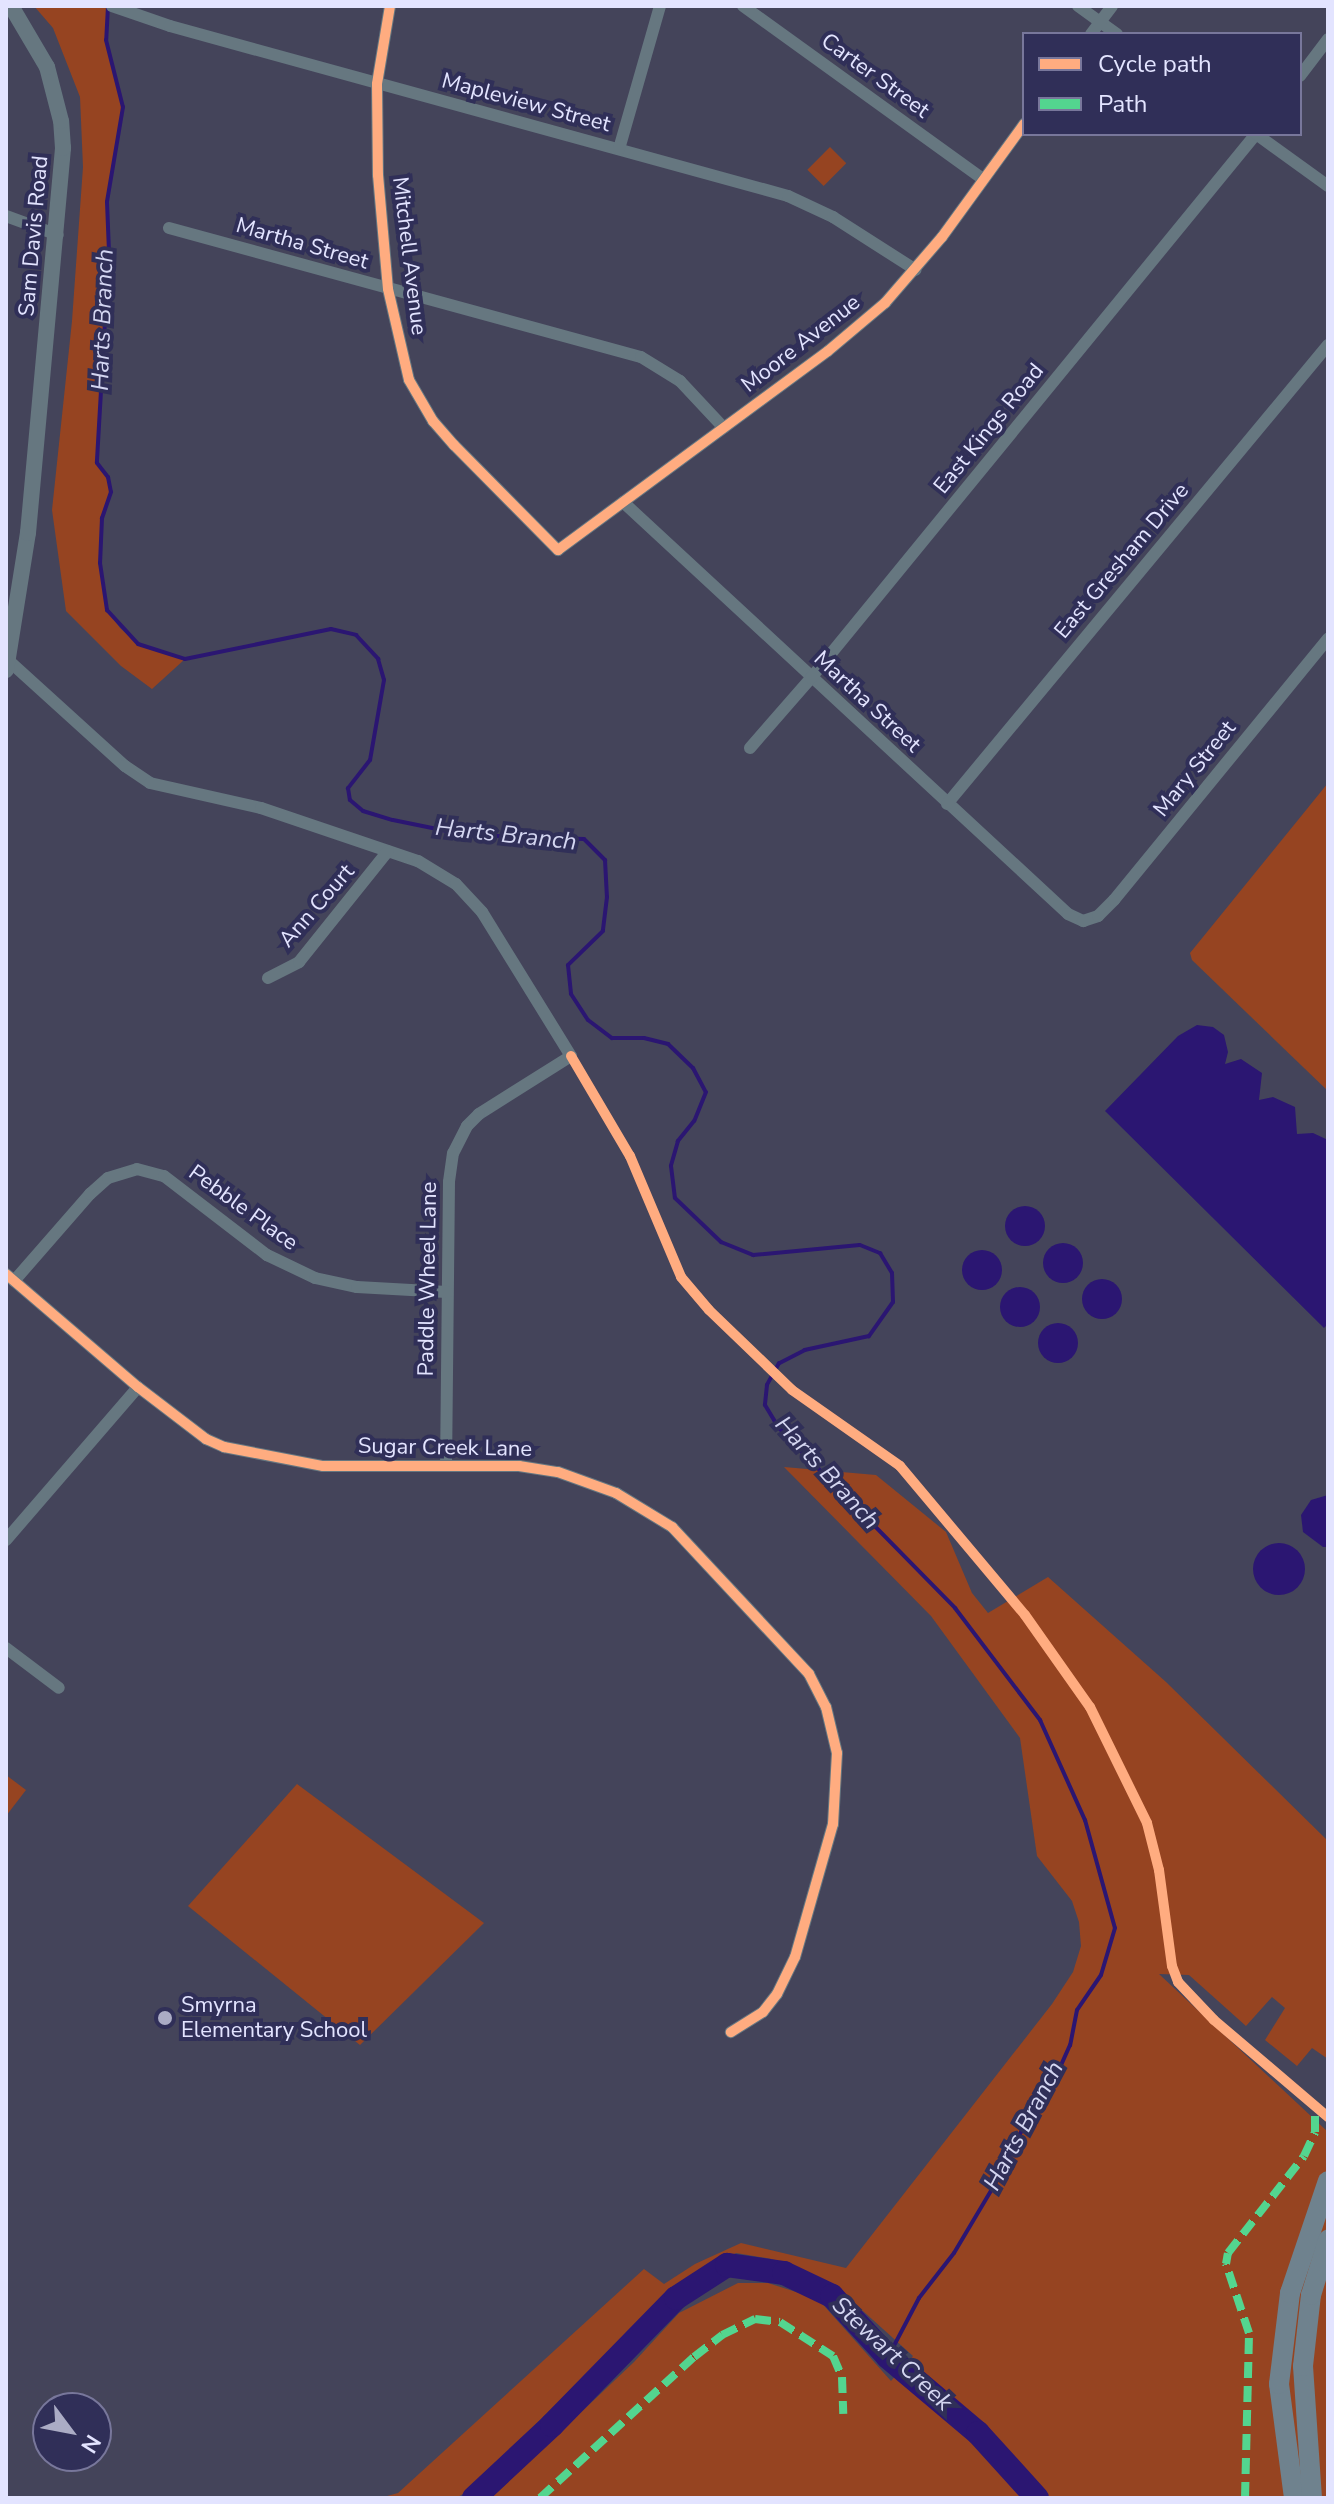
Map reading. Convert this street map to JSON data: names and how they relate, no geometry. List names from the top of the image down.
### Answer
{
  "streets": {
    "street": [
      "Carter Street",
      "Mapleview Street",
      "Sam Davis Road",
      "Martha Street",
      "Mitchell Avenue",
      "Moore Avenue",
      "East Kings Road",
      "East Gresham Drive",
      "Mary Street",
      "Ann Court",
      "Pebble Place",
      "Paddle Wheel Lane",
      "Sugar Creek Lane"
    ]
  },
  "crossings": [
    ["Carter Street", "Moore Avenue"],
    ["Mapleview Street", "Mitchell Avenue"],
    ["Mapleview Street", "Moore Avenue"],
    ["Martha Street", "Mitchell Avenue"],
    ["Martha Street", "Moore Avenue"],
    ["Martha Street", "East Kings Road"],
    ["Martha Street", "East Gresham Drive"],
    ["Martha Street", "Mary Street"],
    ["Mitchell Avenue", "Moore Avenue"],
    ["Ann Court", "Paddle Wheel Lane"],
    ["Pebble Place", "Paddle Wheel Lane"],
    ["Pebble Place", "Sugar Creek Lane"],
    ["Paddle Wheel Lane", "Sugar Creek Lane"]
  ],
  "water": ["Harts Branch", "Stewart Creek"],
  "places": ["Smyrna Elementary School"],
  "legend": ["Cycle path", "Path"],
  "north": "bottom right"
}
